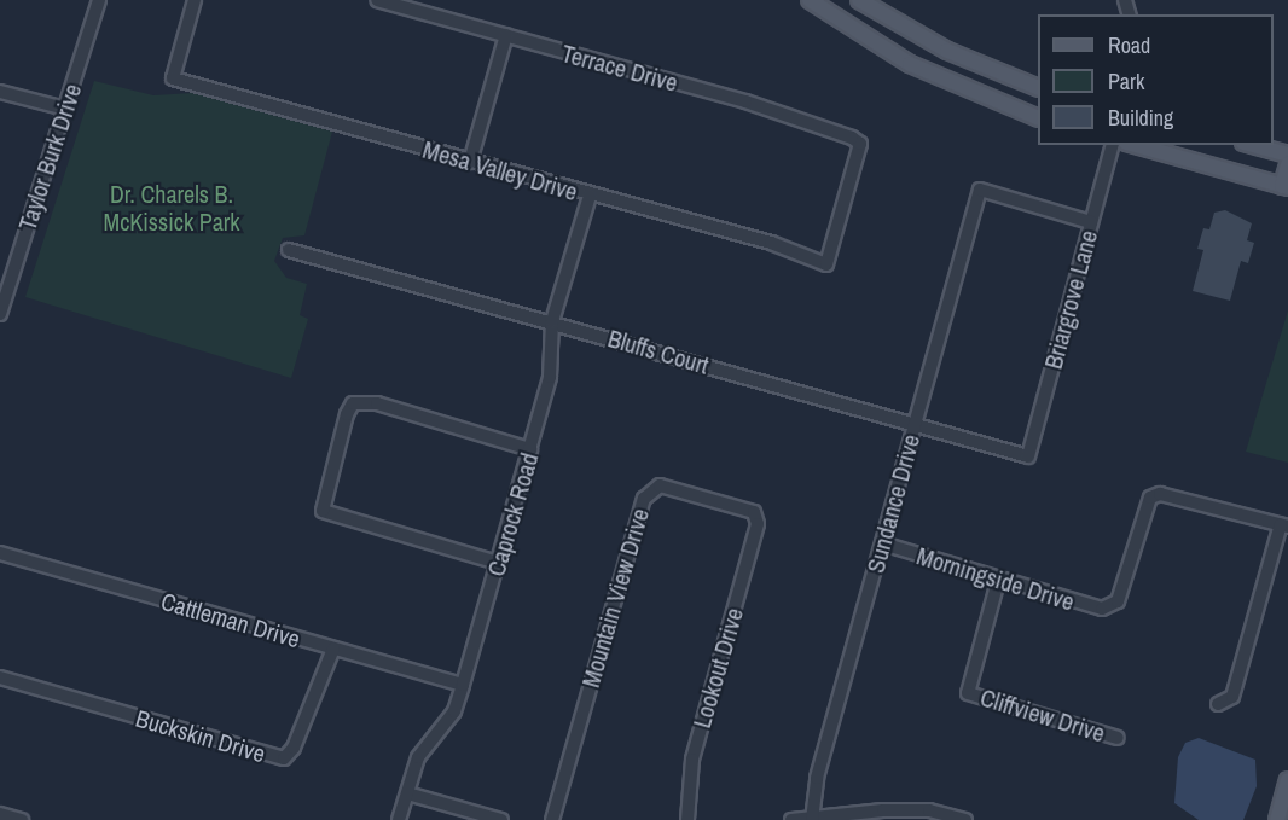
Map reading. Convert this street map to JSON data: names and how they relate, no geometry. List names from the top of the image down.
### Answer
{
  "streets": {
    "street": [
      "Terrace Drive",
      "Taylor Burk Drive",
      "Mesa Valley Drive",
      "Briargrove Lane",
      "Bluffs Court",
      "Sundance Drive",
      "Caprock Road",
      "Morningside Drive",
      "Mountain View Drive",
      "Cattleman Drive",
      "Lookout Drive",
      "Cliffview Drive",
      "Buckskin Drive"
    ]
  },
  "crossings": [
    ["Terrace Drive", "Mesa Valley Drive"],
    ["Mesa Valley Drive", "Caprock Road"],
    ["Briargrove Lane", "Bluffs Court"],
    ["Briargrove Lane", "Sundance Drive"],
    ["Bluffs Court", "Sundance Drive"],
    ["Bluffs Court", "Caprock Road"],
    ["Sundance Drive", "Morningside Drive"],
    ["Caprock Road", "Cattleman Drive"],
    ["Morningside Drive", "Cliffview Drive"],
    ["Mountain View Drive", "Lookout Drive"],
    ["Cattleman Drive", "Buckskin Drive"]
  ],
  "parks": ["Dr. Charels B. McKissick Park"],
  "legend": ["Road", "Park", "Building"]
}
